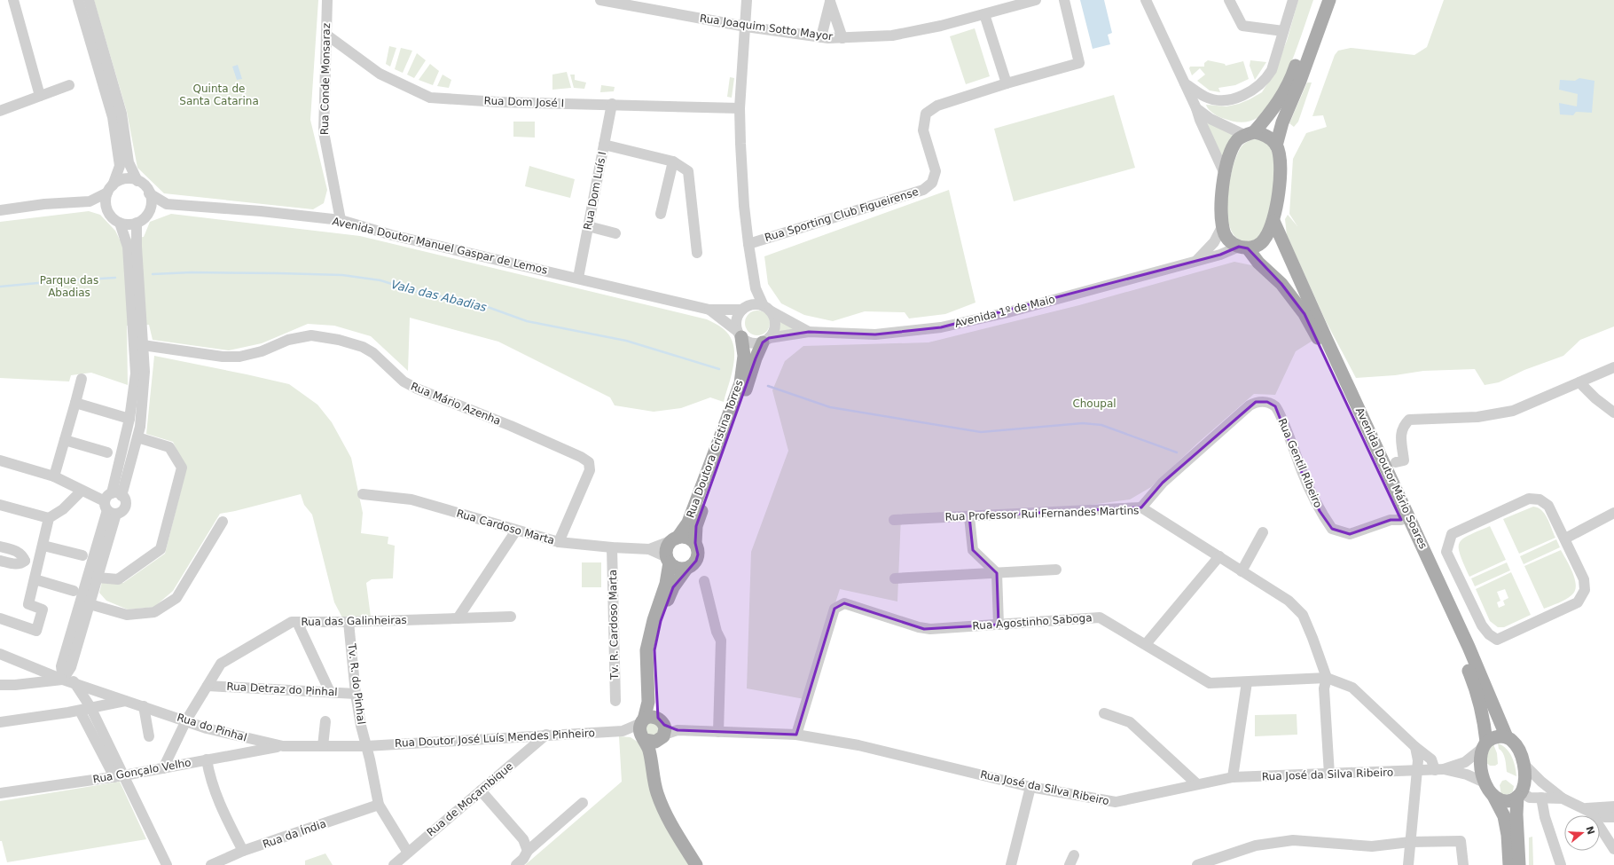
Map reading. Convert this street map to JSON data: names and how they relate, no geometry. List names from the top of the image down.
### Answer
{
  "streets": {
    "main road": ["Rua Doutora Cristina Torres", "Avenida Doutor Mário Soares"],
    "street": [
      "Rua Joaquim Sotto Mayor",
      "Rua Conde Monsaraz",
      "Rua Dom José I",
      "Rua Dom Luís I",
      "Rua Sporting Club Figueirense",
      "Avenida Doutor Manuel Gaspar de Lemos",
      "Avenida 1º de Maio",
      "Rua Mário Azenha",
      "Rua Gentil Ribeiro",
      "Rua Professor Rui Fernandes Martins",
      "Rua Cardoso Marta",
      "Rua das Galinheiras",
      "Rua Agostinho Saboga",
      "Tv. R. Cardoso Marta",
      "Tv. R. do Pinhal",
      "Rua Detraz do Pinhal",
      "Rua do Pinhal",
      "Rua Doutor José Luís Mendes Pinheiro",
      "Rua Gonçalo Velho",
      "Rua José da Silva Ribeiro",
      "Rua de Moçambique",
      "Rua da Índia"
    ]
  },
  "crossings": [
    ["Rua Conde Monsaraz", "Rua Dom José I"],
    ["Rua Conde Monsaraz", "Avenida Doutor Manuel Gaspar de Lemos"],
    ["Rua Dom José I", "Rua Dom Luís I"],
    ["Rua Dom Luís I", "Avenida Doutor Manuel Gaspar de Lemos"],
    ["Avenida 1º de Maio", "Rua Doutora Cristina Torres"],
    ["Avenida 1º de Maio", "Avenida Doutor Mário Soares"],
    ["Rua Mário Azenha", "Rua Cardoso Marta"],
    ["Rua Gentil Ribeiro", "Avenida Doutor Mário Soares"],
    ["Rua Gentil Ribeiro", "Rua Professor Rui Fernandes Martins"],
    ["Avenida Doutor Mário Soares", "Rua José da Silva Ribeiro"],
    ["Rua Professor Rui Fernandes Martins", "Rua Agostinho Saboga"],
    ["Rua Cardoso Marta", "Tv. R. Cardoso Marta"],
    ["Rua das Galinheiras", "Tv. R. do Pinhal"],
    ["Rua das Galinheiras", "Rua Detraz do Pinhal"],
    ["Rua das Galinheiras", "Rua do Pinhal"],
    ["Rua das Galinheiras", "Rua Gonçalo Velho"],
    ["Rua Agostinho Saboga", "Rua José da Silva Ribeiro"],
    ["Tv. R. do Pinhal", "Rua Detraz do Pinhal"],
    ["Tv. R. do Pinhal", "Rua do Pinhal"],
    ["Tv. R. do Pinhal", "Rua Doutor José Luís Mendes Pinheiro"],
    ["Tv. R. do Pinhal", "Rua de Moçambique"],
    ["Tv. R. do Pinhal", "Rua da Índia"],
    ["Rua do Pinhal", "Rua Doutor José Luís Mendes Pinheiro"],
    ["Rua do Pinhal", "Rua Gonçalo Velho"],
    ["Rua Doutor José Luís Mendes Pinheiro", "Rua José da Silva Ribeiro"],
    ["Rua Doutor José Luís Mendes Pinheiro", "Rua de Moçambique"]
  ],
  "water": ["Vala das Abadias"],
  "parks": ["Quinta de Santa Catarina", "Parque das Abadias", "Choupal"],
  "north": "right"
}
